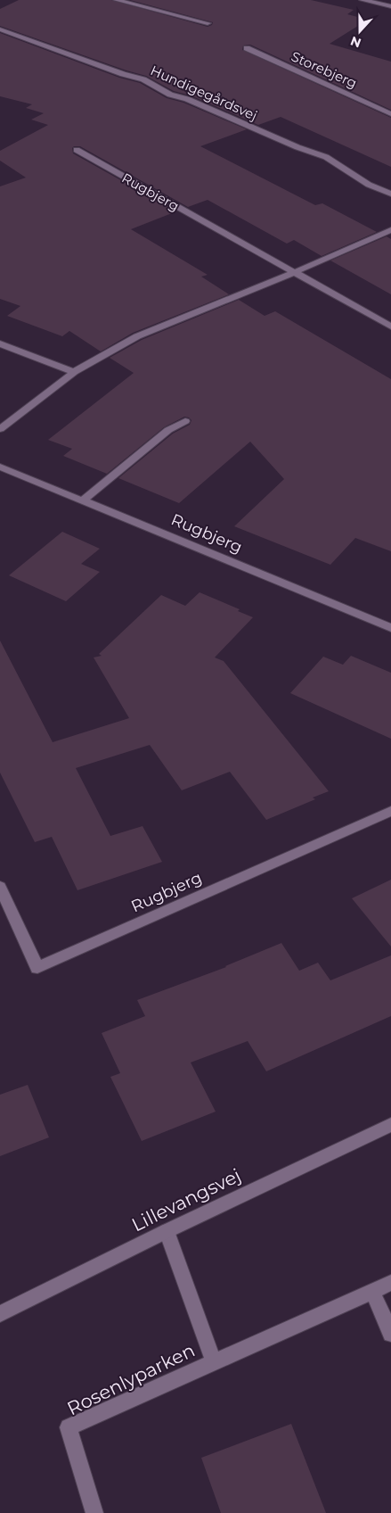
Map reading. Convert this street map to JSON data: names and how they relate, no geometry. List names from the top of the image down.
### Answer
{
  "streets": {
    "street": [
      "Storebjerg",
      "Hundigegårdsvej",
      "Rugbjerg",
      "Lillevangsvej",
      "Rosenlyparken"
    ]
  },
  "crossings": [
    ["Lillevangsvej", "Rosenlyparken"]
  ],
  "north": "bottom"
}
